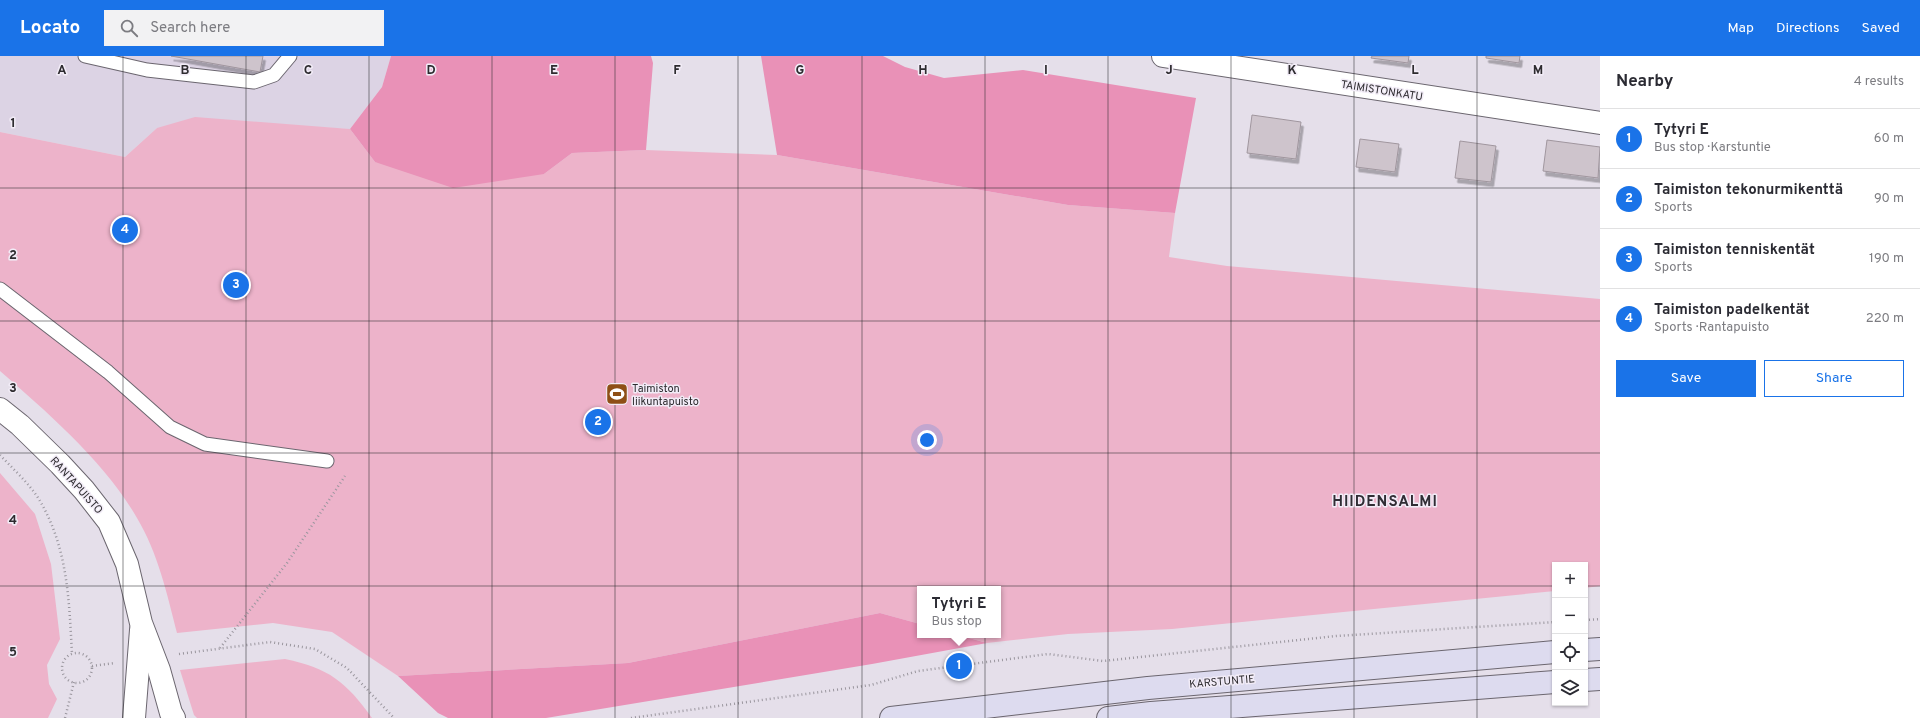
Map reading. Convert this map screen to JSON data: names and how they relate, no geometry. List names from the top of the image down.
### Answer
{
  "streets": {
    "main road": ["KARSTUNTIE"],
    "street": ["TAIMISTONKATU", "RANTAPUISTO"]
  },
  "districts": ["HIIDENSALMI"],
  "places": {
    "sports": ["Taimiston liikuntapuisto"]
  },
  "page": {
    "header": "Locato",
    "search": "Search here",
    "nav": ["Map", "Directions", "Saved"],
    "heading": ["Nearby", "4 results"],
    "list": [
      {
        "mark": "1",
        "name": "Tytyri E",
        "note": "Bus stop · Karstuntie",
        "value": "60 m"
      },
      {
        "mark": "2",
        "name": "Taimiston tekonurmikenttä",
        "note": "Sports",
        "value": "90 m"
      },
      {
        "mark": "3",
        "name": "Taimiston tenniskentät",
        "note": "Sports",
        "value": "190 m"
      },
      {
        "mark": "4",
        "name": "Taimiston padelkentät",
        "note": "Sports · Rantapuisto",
        "value": "220 m"
      }
    ],
    "pins": [
      "4",
      "3",
      "2",
      "1"
    ],
    "buttons": ["Save", "Share"],
    "map_buttons": ["+", "−"],
    "popup": ["Tytyri E", "Bus stop"]
  },
  "grid": {
    "columns": [
      "A",
      "B",
      "C",
      "D",
      "E",
      "F",
      "G",
      "H",
      "I",
      "J",
      "K",
      "L",
      "M"
    ],
    "rows": [
      "1",
      "2",
      "3",
      "4",
      "5"
    ]
  }
}
